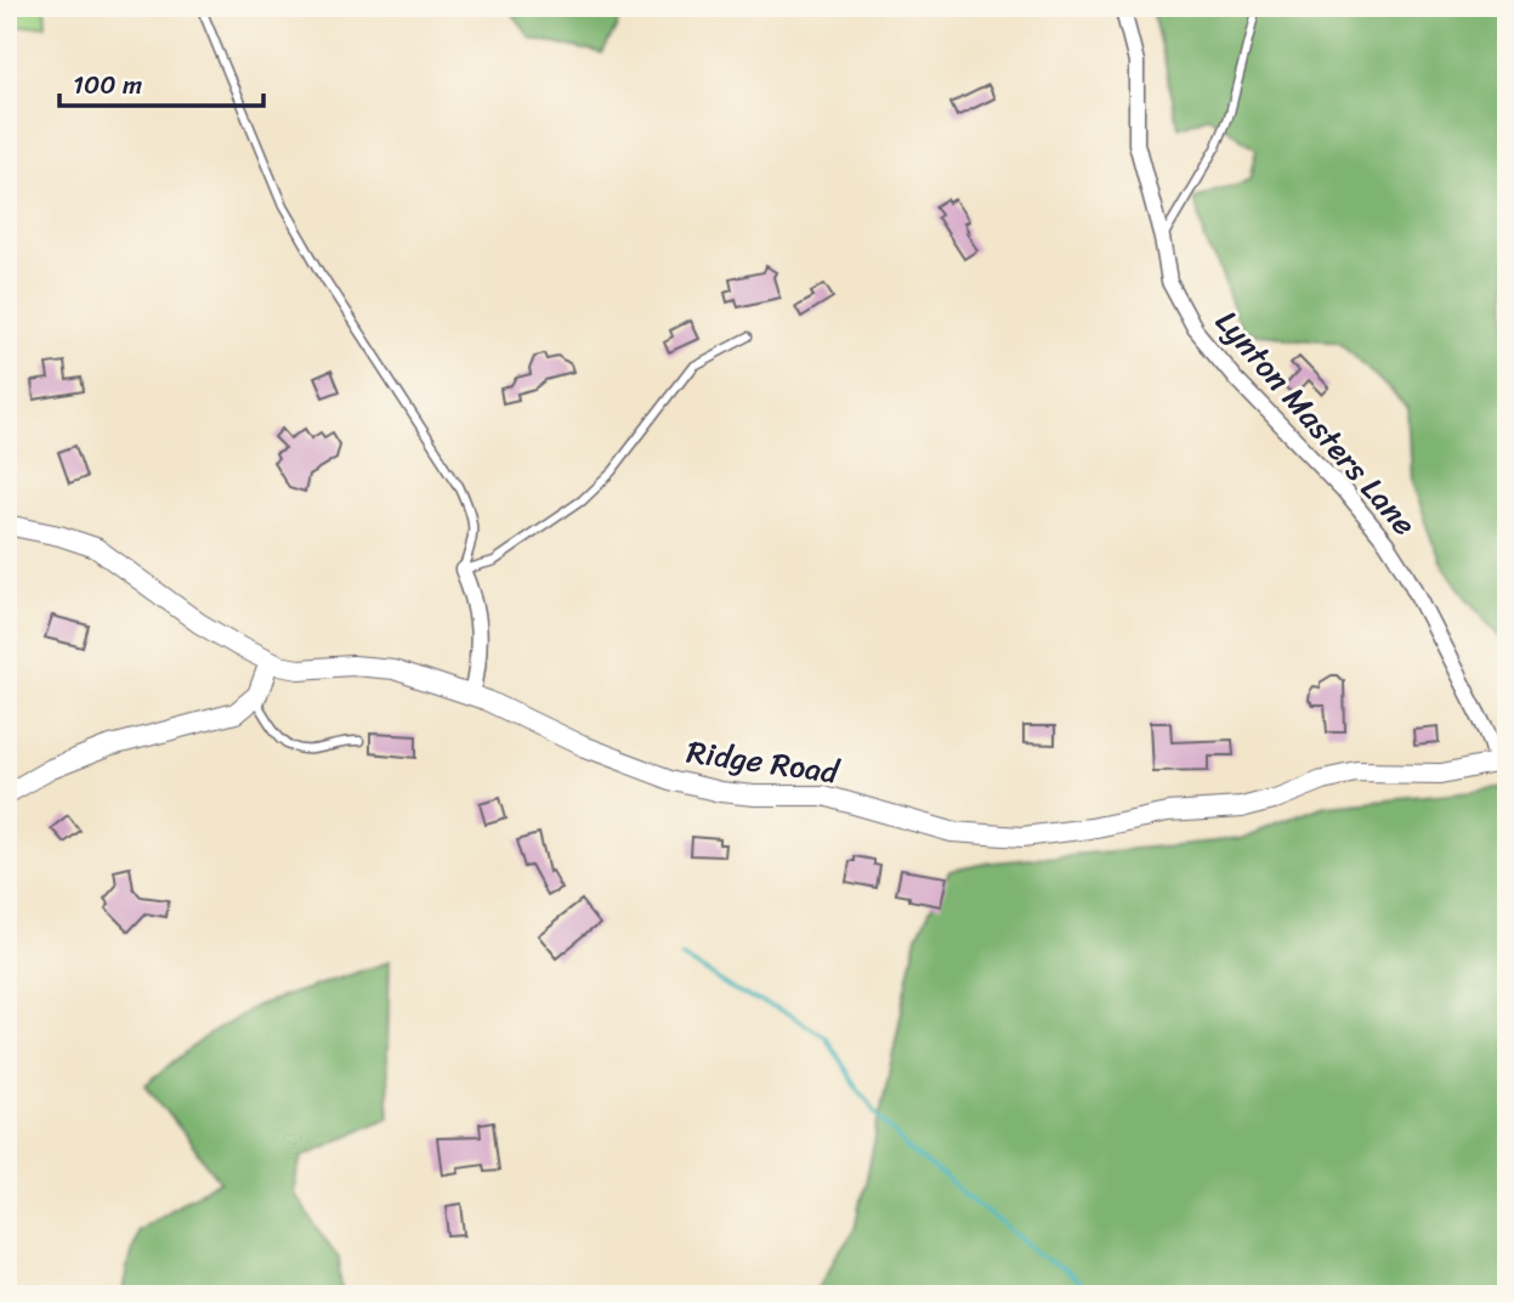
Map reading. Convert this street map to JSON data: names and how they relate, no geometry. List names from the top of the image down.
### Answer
{
  "streets": {
    "street": ["Lynton Masters Lane", "Ridge Road"]
  },
  "crossings": [
    ["Lynton Masters Lane", "Ridge Road"]
  ],
  "scale_bar": "100 m"
}
